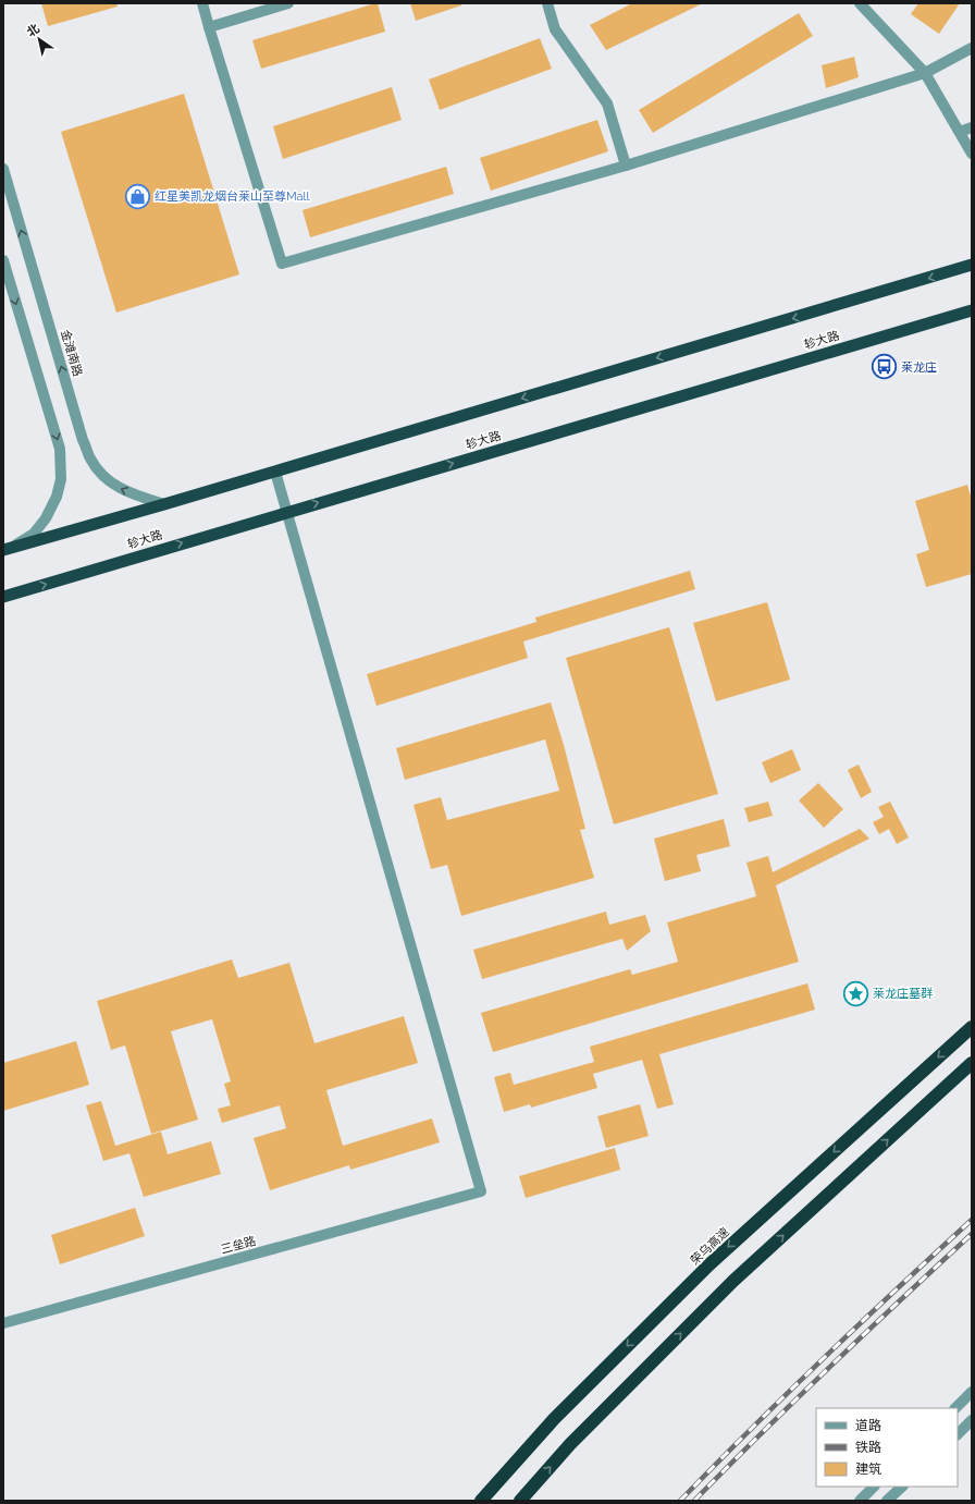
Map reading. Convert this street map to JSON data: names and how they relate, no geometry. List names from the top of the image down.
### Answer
{
  "streets": {
    "highway": ["轸大路", "荣乌高速"],
    "street": ["金滩南路", "三垒路"]
  },
  "crossings": [
    ["轸大路", "三垒路"]
  ],
  "one_way": ["金滩南路"],
  "places": {
    "shop": ["红星美凯龙烟台莱山至尊Mall"],
    "bus stop": ["莱龙庄"],
    "place": ["莱龙庄墓群"]
  },
  "legend": ["道路", "铁路", "建筑"],
  "north": "top left"
}
